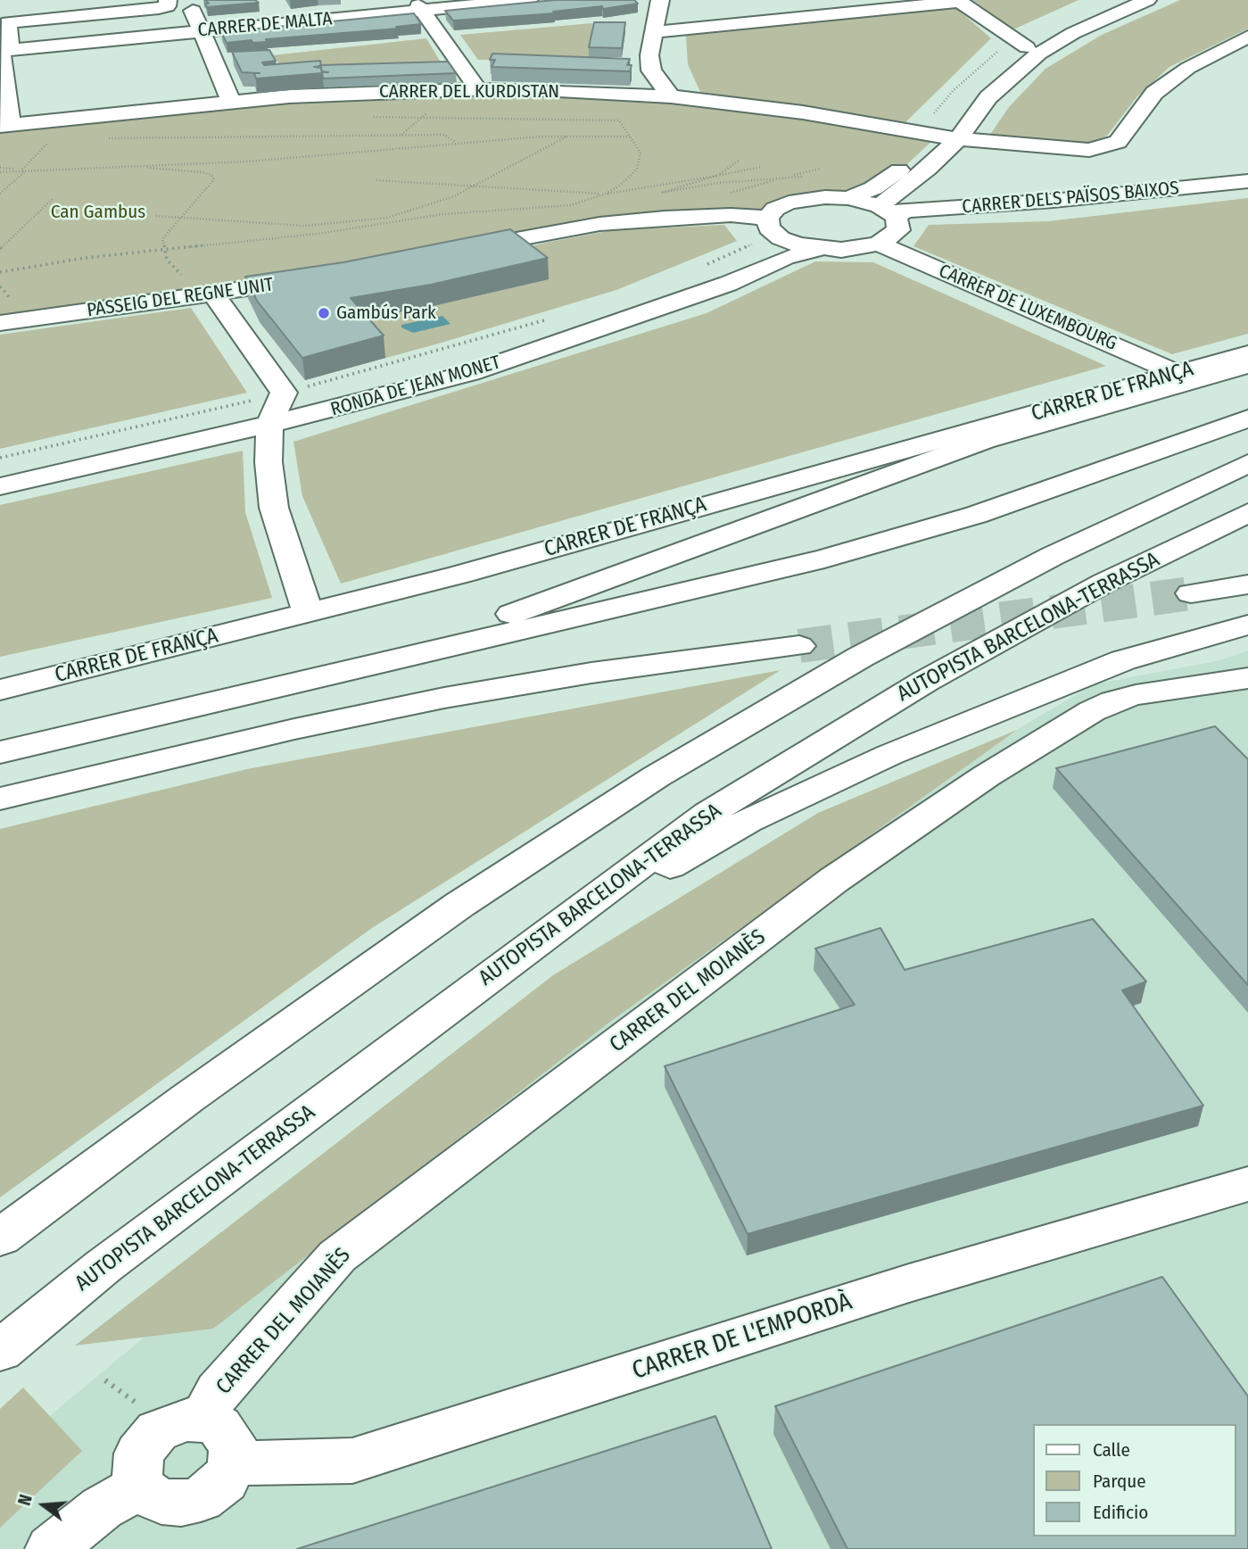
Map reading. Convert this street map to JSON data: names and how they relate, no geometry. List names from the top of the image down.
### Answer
{
  "streets": {
    "main road": [
      "CARRER DE MALTA",
      "CARRER DEL KURDISTAN",
      "CARRER DELS PAÏSOS BAIXOS",
      "PASSEIG DEL REGNE UNIT",
      "CARRER DE LUXEMBOURG",
      "RONDA DE JEAN MONET",
      "CARRER DE FRANÇA",
      "AUTOPISTA BARCELONA-TERRASSA",
      "CARRER DEL MOIANÈS",
      "CARRER DE L'EMPORDÀ"
    ]
  },
  "crossings": [
    ["CARRER DE LUXEMBOURG", "CARRER DE FRANÇA"],
    ["CARRER DEL MOIANÈS", "CARRER DE L'EMPORDÀ"]
  ],
  "parks": ["Can Gambus"],
  "places": ["Gambús Park"],
  "legend": ["Calle", "Parque", "Edificio"],
  "north": "left"
}
